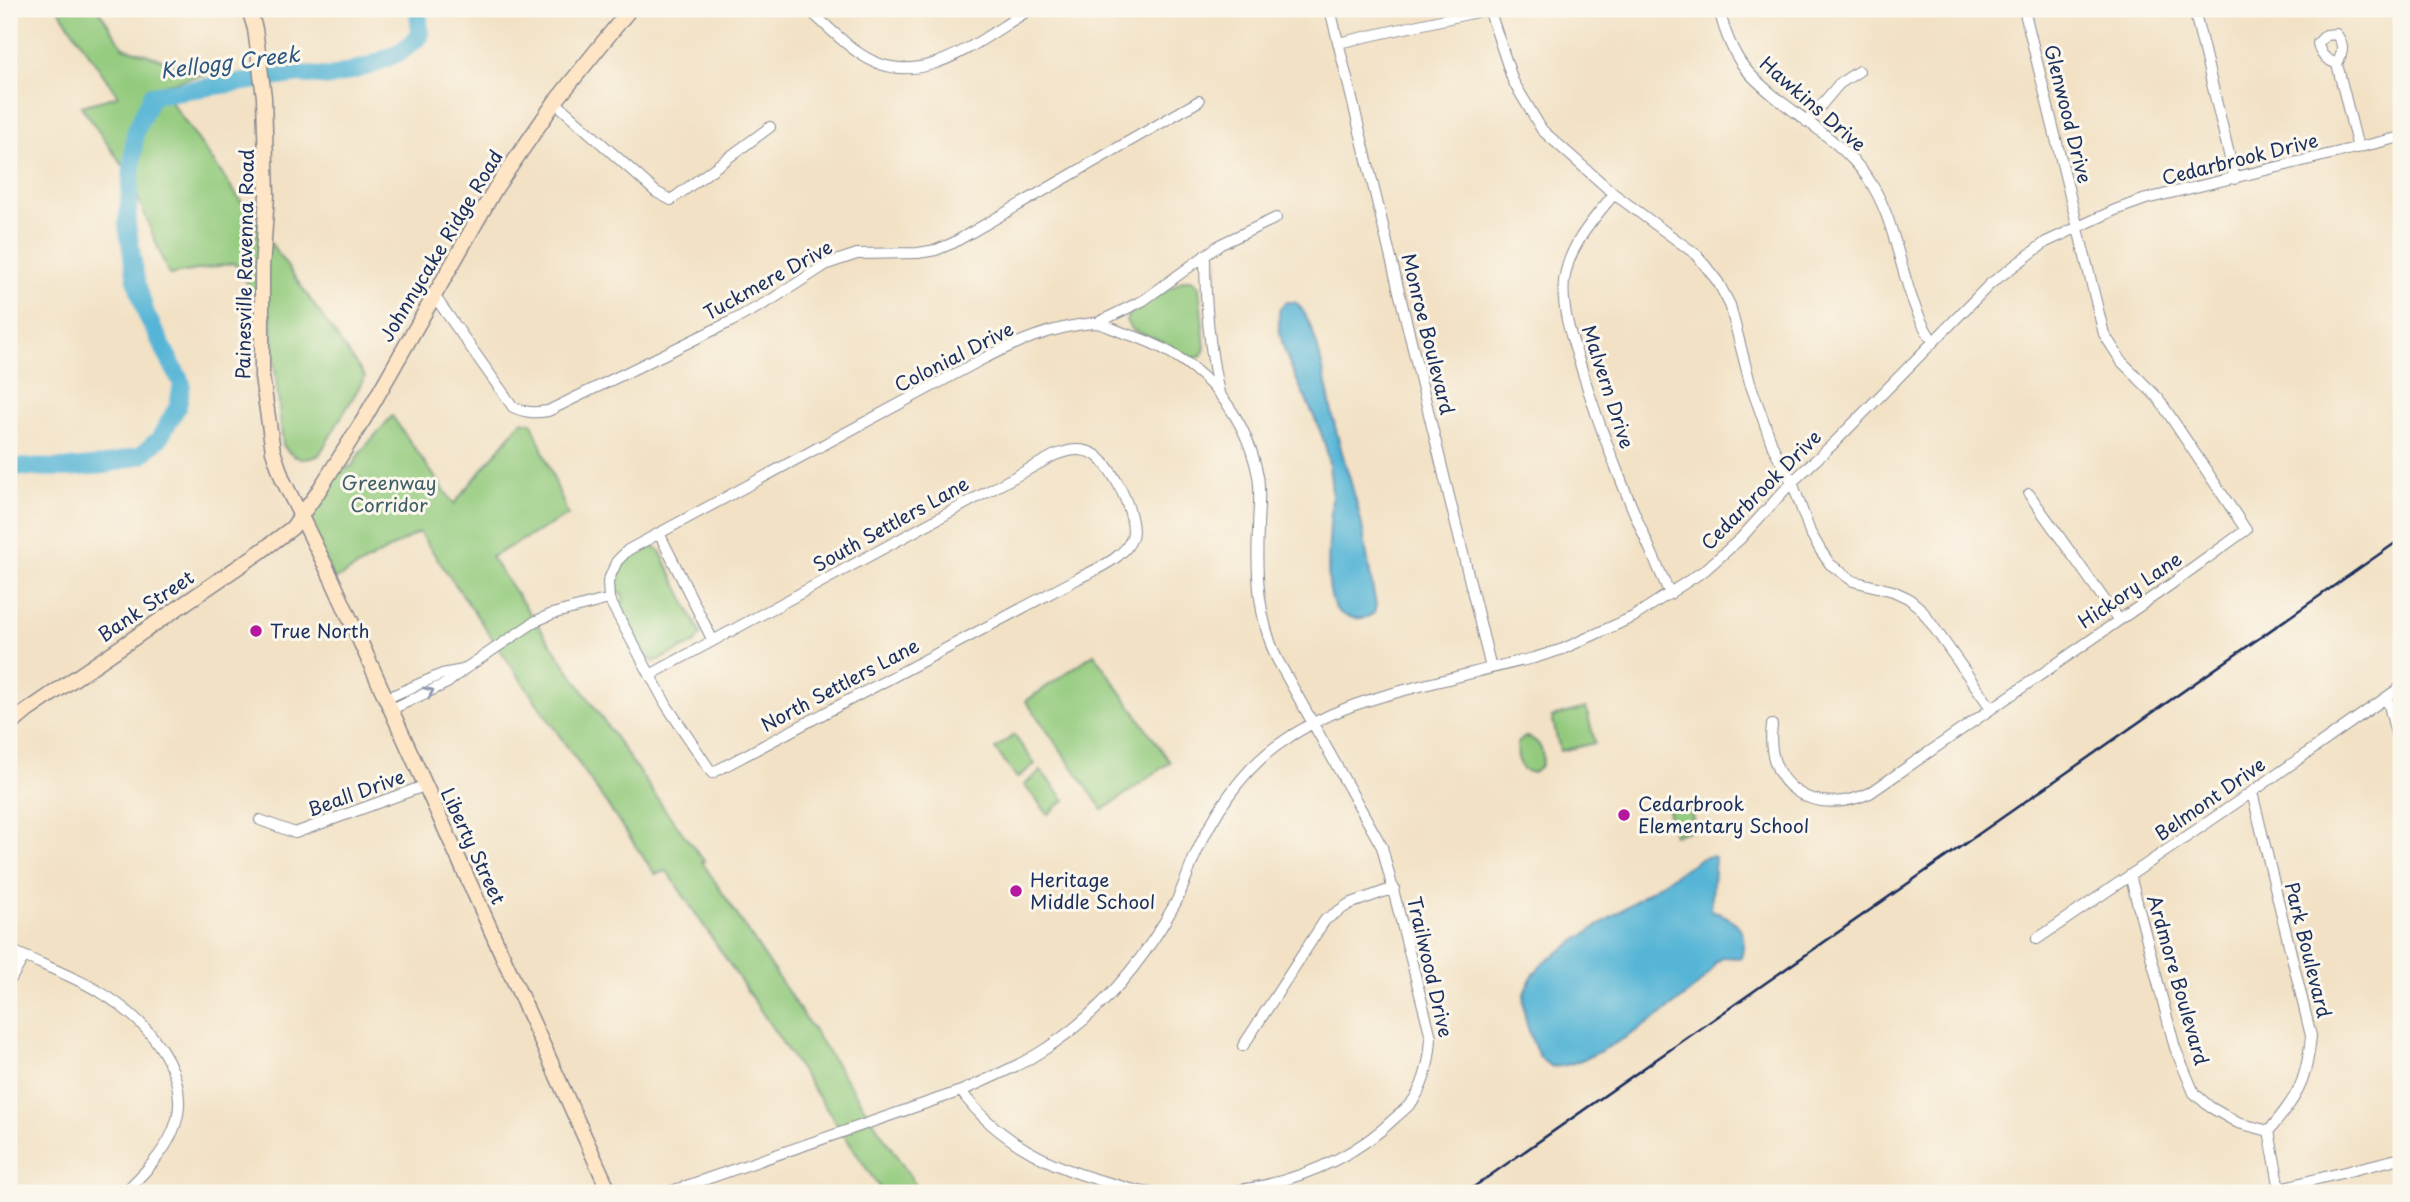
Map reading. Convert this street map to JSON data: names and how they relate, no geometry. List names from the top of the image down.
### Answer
{
  "streets": {
    "street": [
      "Hawkins Drive",
      "Glenwood Drive",
      "Cedarbrook Drive",
      "Johnnycake Ridge Road",
      "Painesville Ravenna Road",
      "Tuckmere Drive",
      "Monroe Boulevard",
      "Colonial Drive",
      "Malvern Drive",
      "South Settlers Lane",
      "Hickory Lane",
      "Bank Street",
      "North Settlers Lane",
      "Beall Drive",
      "Belmont Drive",
      "Liberty Street",
      "Park Boulevard",
      "Trailwood Drive",
      "Ardmore Boulevard"
    ]
  },
  "crossings": [
    ["Hawkins Drive", "Cedarbrook Drive"],
    ["Glenwood Drive", "Cedarbrook Drive"],
    ["Glenwood Drive", "Hickory Lane"],
    ["Cedarbrook Drive", "Monroe Boulevard"],
    ["Cedarbrook Drive", "Malvern Drive"],
    ["Cedarbrook Drive", "Hickory Lane"],
    ["Cedarbrook Drive", "Trailwood Drive"],
    ["Johnnycake Ridge Road", "Painesville Ravenna Road"],
    ["Johnnycake Ridge Road", "Tuckmere Drive"],
    ["Johnnycake Ridge Road", "Bank Street"],
    ["Johnnycake Ridge Road", "Liberty Street"],
    ["Painesville Ravenna Road", "Bank Street"],
    ["Painesville Ravenna Road", "Liberty Street"],
    ["Colonial Drive", "North Settlers Lane"],
    ["South Settlers Lane", "North Settlers Lane"],
    ["Bank Street", "Liberty Street"],
    ["Beall Drive", "Liberty Street"],
    ["Belmont Drive", "Park Boulevard"],
    ["Belmont Drive", "Ardmore Boulevard"],
    ["Park Boulevard", "Ardmore Boulevard"]
  ],
  "water": ["Kellogg Creek"],
  "parks": ["Greenway Corridor"],
  "places": ["True North", "Cedarbrook Elementary School", "Heritage Middle School"]
}
